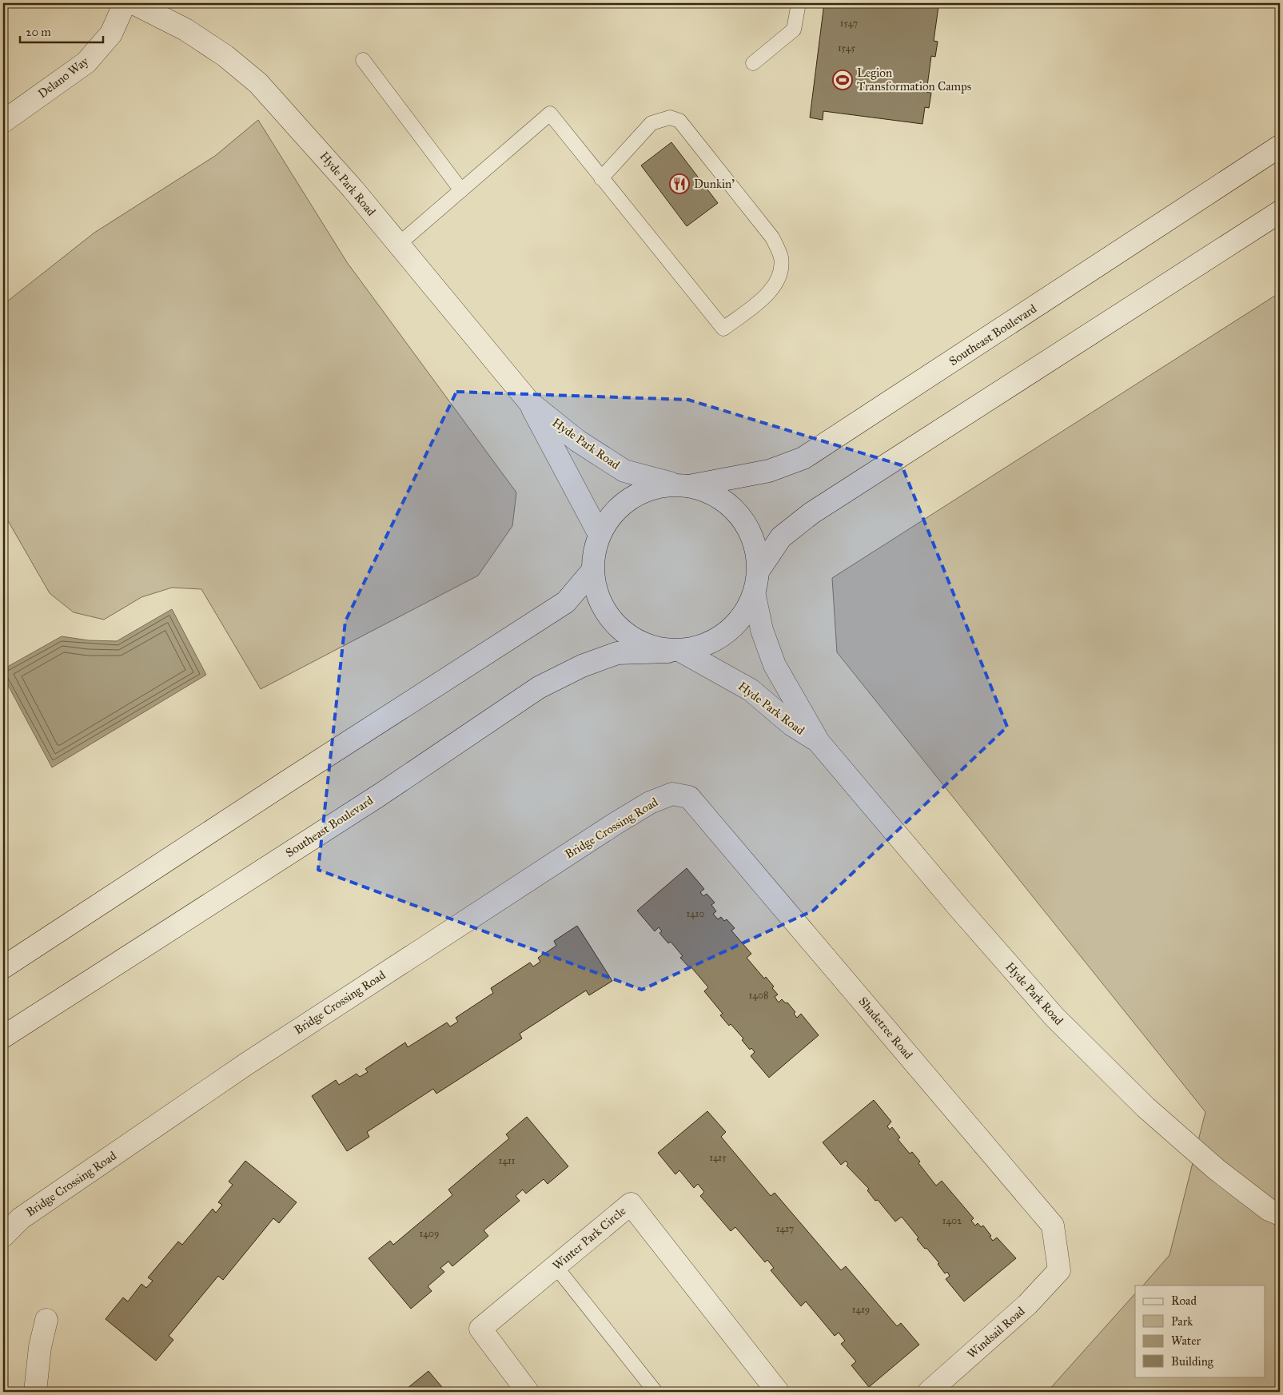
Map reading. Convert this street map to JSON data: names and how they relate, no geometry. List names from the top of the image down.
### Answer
{
  "streets": {
    "street": [
      "Delano Way",
      "Hyde Park Road",
      "Southeast Boulevard",
      "Bridge Crossing Road",
      "Shadetree Road",
      "Winter Park Circle",
      "Windsail Road"
    ]
  },
  "crossings": [
    ["Hyde Park Road", "Southeast Boulevard"],
    ["Bridge Crossing Road", "Shadetree Road"],
    ["Shadetree Road", "Windsail Road"]
  ],
  "places": {
    "sports": ["Legion Transformation Camps"],
    "restaurant": ["Dunkin'"]
  },
  "house_numbers": [
    "1547",
    "1545",
    "1410",
    "1408",
    "1415",
    "1411",
    "1402",
    "1417",
    "1409",
    "1419"
  ],
  "legend": [
    "Road",
    "Park",
    "Water",
    "Building"
  ],
  "scale_bar": "20 m"
}
